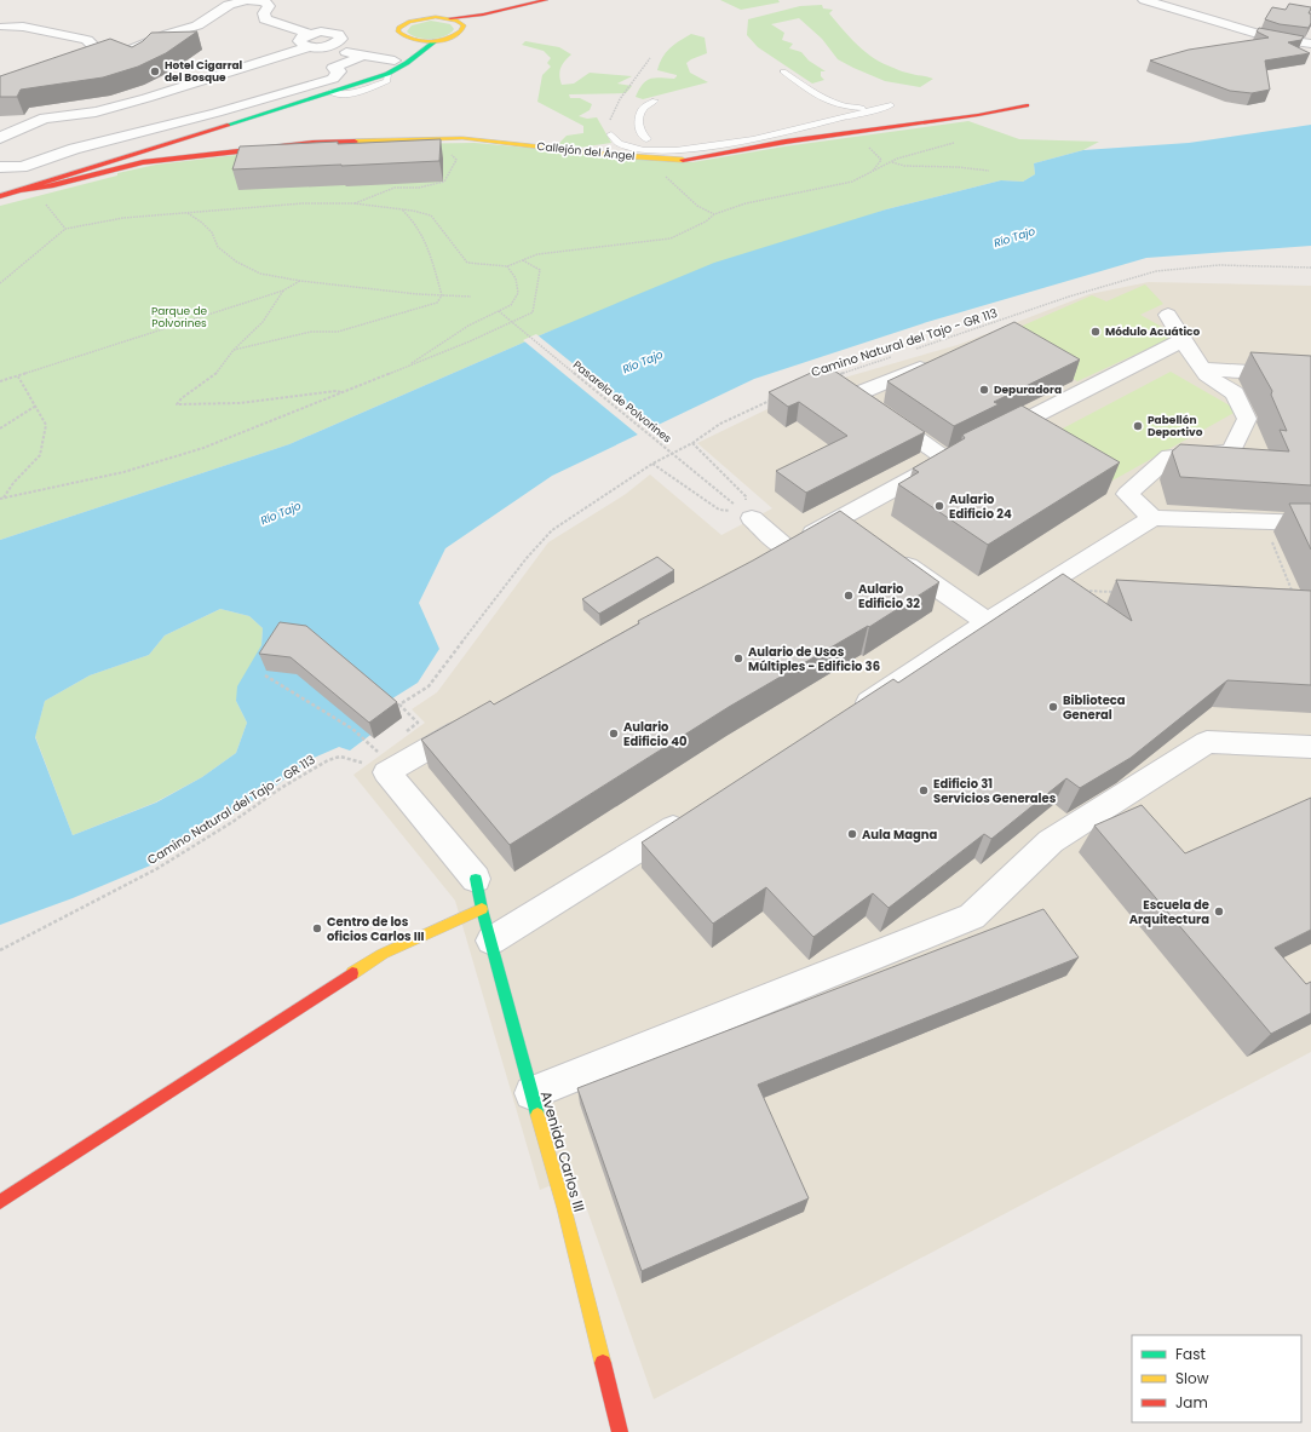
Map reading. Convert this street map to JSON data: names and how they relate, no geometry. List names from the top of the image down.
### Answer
{
  "streets": {
    "street": ["Callejón del Ángel", "Avenida Carlos III"],
    "path": ["Camino Natural del Tajo - GR 113", "Pasarela de Polvorines"]
  },
  "water": ["Río Tajo"],
  "parks": ["Parque de Polvorines"],
  "places": [
    "Hotel Cigarral del Bosque",
    "Módulo Acuático",
    "Depuradora",
    "Pabellón Deportivo",
    "Aulario Edificio 24",
    "Aulario Edificio 32",
    "Aulario de Usos Múltiples - Edificio 36",
    "Biblioteca General",
    "Aulario Edificio 40",
    "Edificio 31 Servicios Generales",
    "Aula Magna",
    "Escuela de Arquitectura",
    "Centro de los oficios Carlos III"
  ],
  "legend": ["Fast", "Slow", "Jam"]
}
